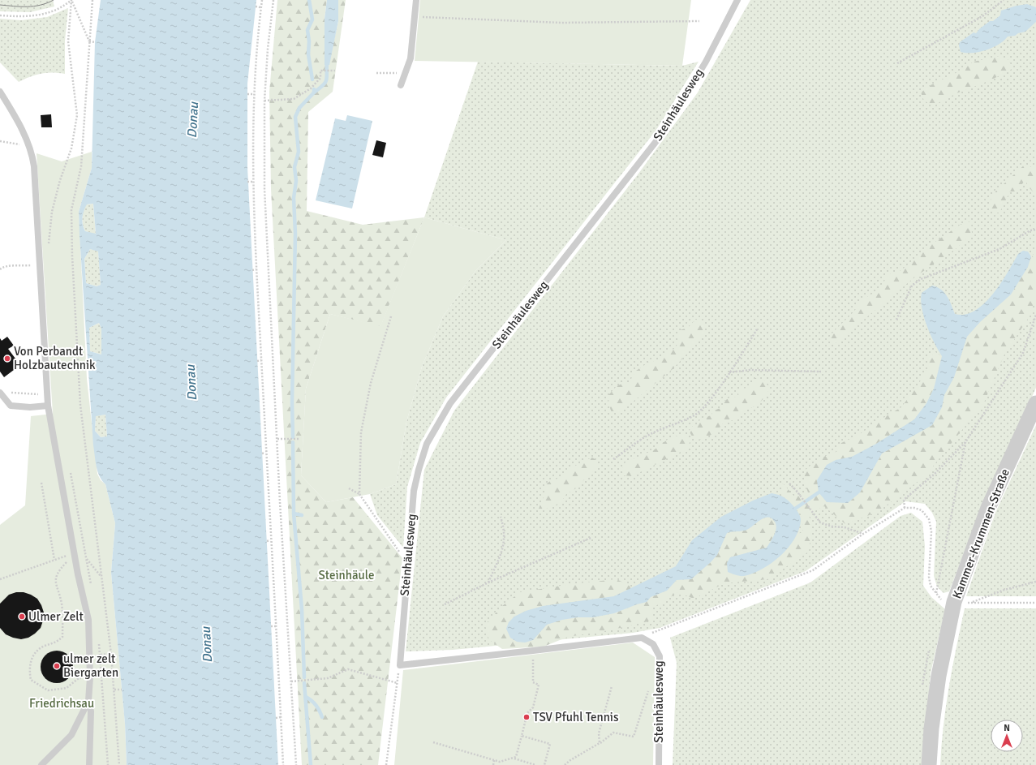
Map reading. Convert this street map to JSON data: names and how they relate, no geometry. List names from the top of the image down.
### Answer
{
  "streets": {
    "street": ["Kammer-Krummen-Straße"],
    "lane": ["Steinhäulesweg"]
  },
  "water": ["Donau"],
  "parks": ["Steinhäule", "Friedrichsau"],
  "places": [
    "Von Perbandt Holzbautechnik",
    "Ulmer Zelt",
    "ulmer zelt Biergarten",
    "TSV Pfuhl Tennis"
  ],
  "north": "top"
}
